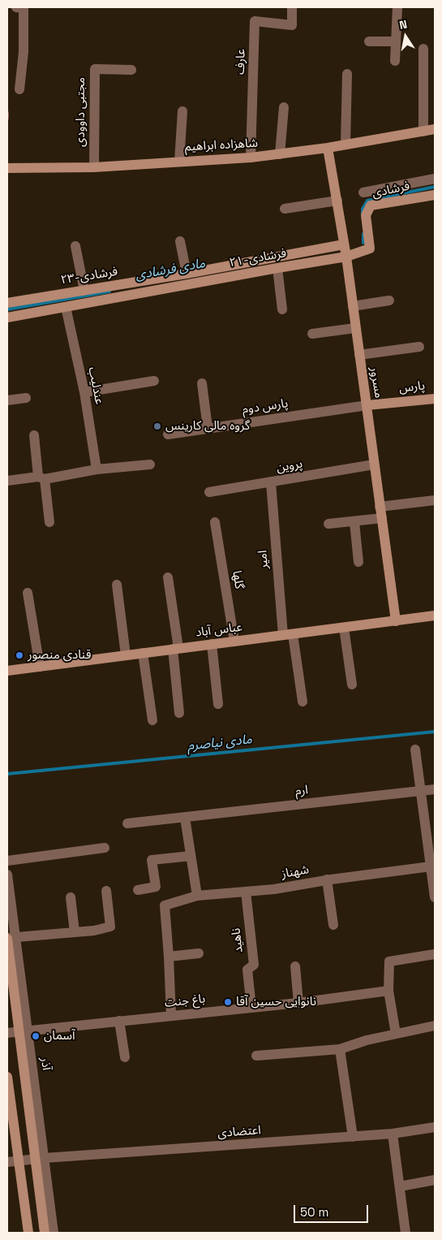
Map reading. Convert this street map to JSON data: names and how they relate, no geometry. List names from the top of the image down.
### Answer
{
  "streets": {
    "street": [
      "عارف",
      "مجتبی داوودی",
      "شاهزاده ابراهیم",
      "فرشادی",
      "۲۱-فرشادی",
      "۲۳-فرشادی",
      "مسرور",
      "عندلیب",
      "پارس",
      "پارس دوم",
      "پروین",
      "امیر",
      "گلها",
      "عباس آباد",
      "ارم",
      "شهناز",
      "ناهید",
      "باغ جنت",
      "آذر",
      "اعتضادی"
    ]
  },
  "crossings": [
    ["عارف", "شاهزاده ابراهیم"],
    ["مجتبی داوودی", "شاهزاده ابراهیم"],
    ["شاهزاده ابراهیم", "مسرور"],
    ["فرشادی", "۲۱-فرشادی"],
    ["فرشادی", "مسرور"],
    ["۲۱-فرشادی", "مسرور"],
    ["۲۱-فرشادی", "عندلیب"],
    ["۲۳-فرشادی", "مسرور"],
    ["مسرور", "پارس"],
    ["مسرور", "پارس دوم"],
    ["مسرور", "پروین"],
    ["مسرور", "عباس آباد"],
    ["پارس", "پارس دوم"],
    ["پروین", "امیر"],
    ["امیر", "عباس آباد"],
    ["گلها", "عباس آباد"],
    ["شهناز", "ناهید"],
    ["ناهید", "باغ جنت"],
    ["باغ جنت", "آذر"],
    ["آذر", "اعتضادی"]
  ],
  "water": ["مادی فرشادی", "مادی نیاصرم"],
  "places": [
    "گروه مالی کارینس",
    "قنادی منصور",
    "نانوایی حسین آقا",
    "آسمان"
  ],
  "scale_bar": "50 m",
  "north": "top"
}
